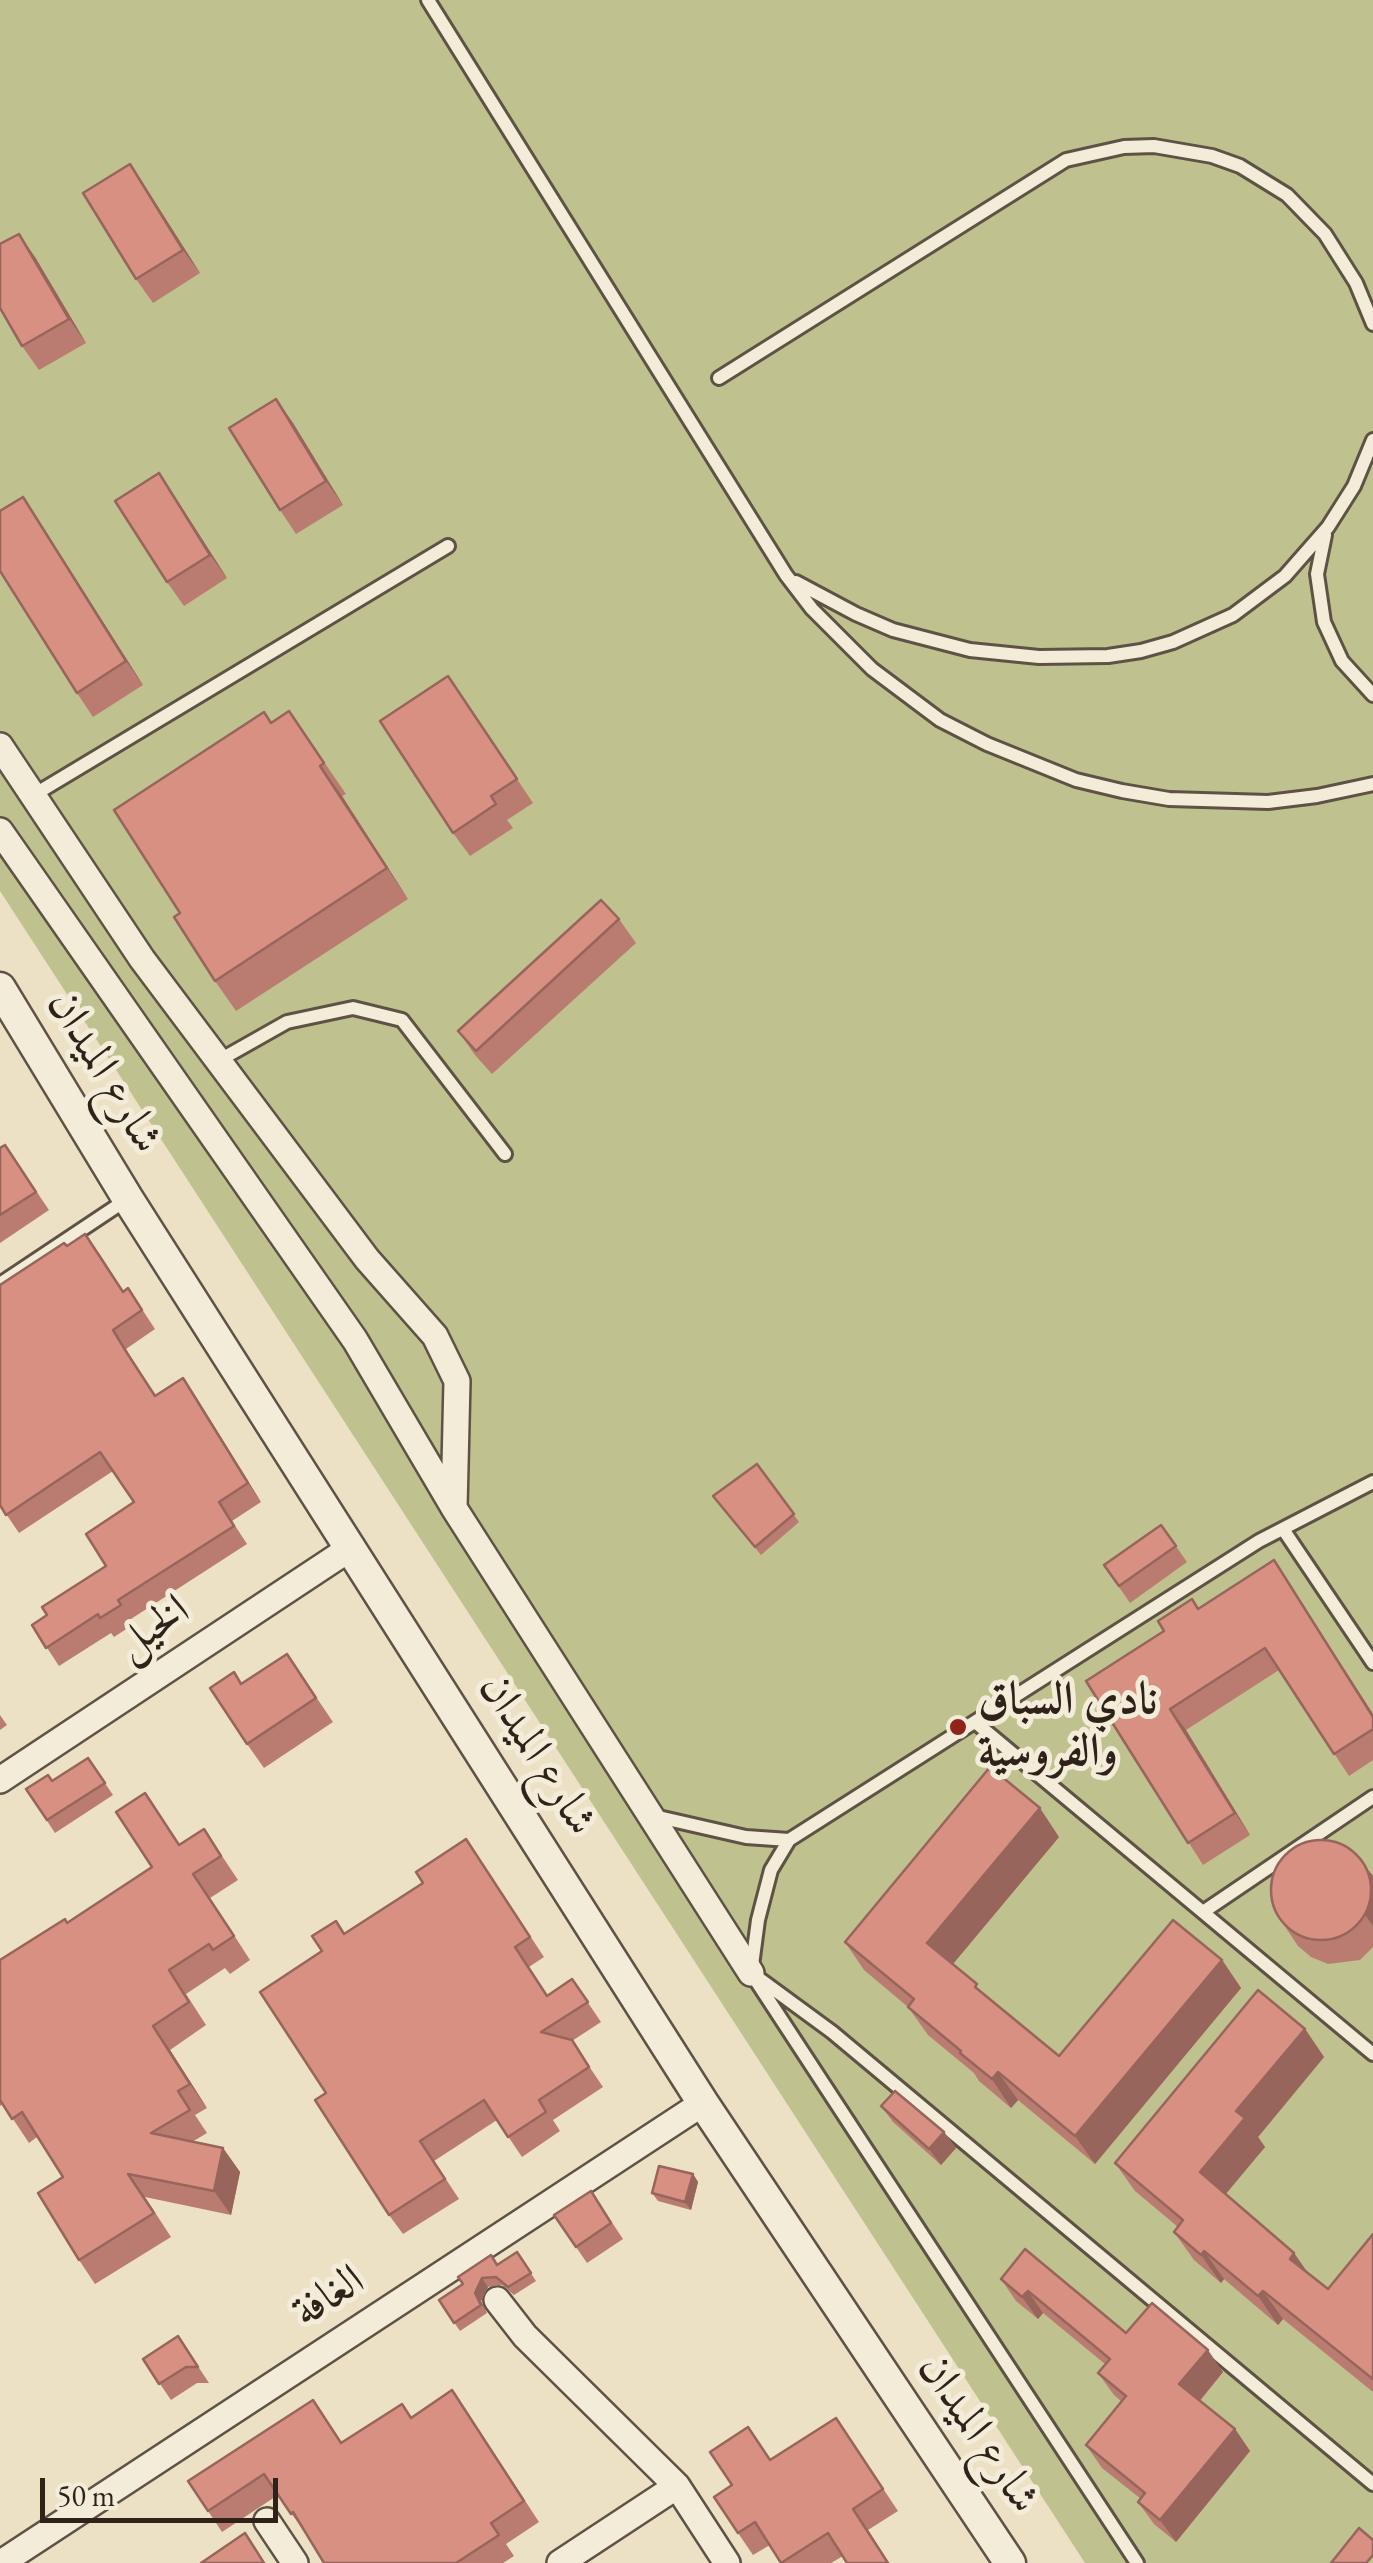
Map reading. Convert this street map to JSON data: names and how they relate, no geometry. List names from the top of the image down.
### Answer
{
  "streets": {
    "street": ["شارع الميدان", "الخيل", "الغافة"]
  },
  "crossings": [
    ["شارع الميدان", "الخيل"],
    ["شارع الميدان", "الغافة"]
  ],
  "places": ["نادي السباق والفروسية"],
  "scale_bar": "50 m"
}
